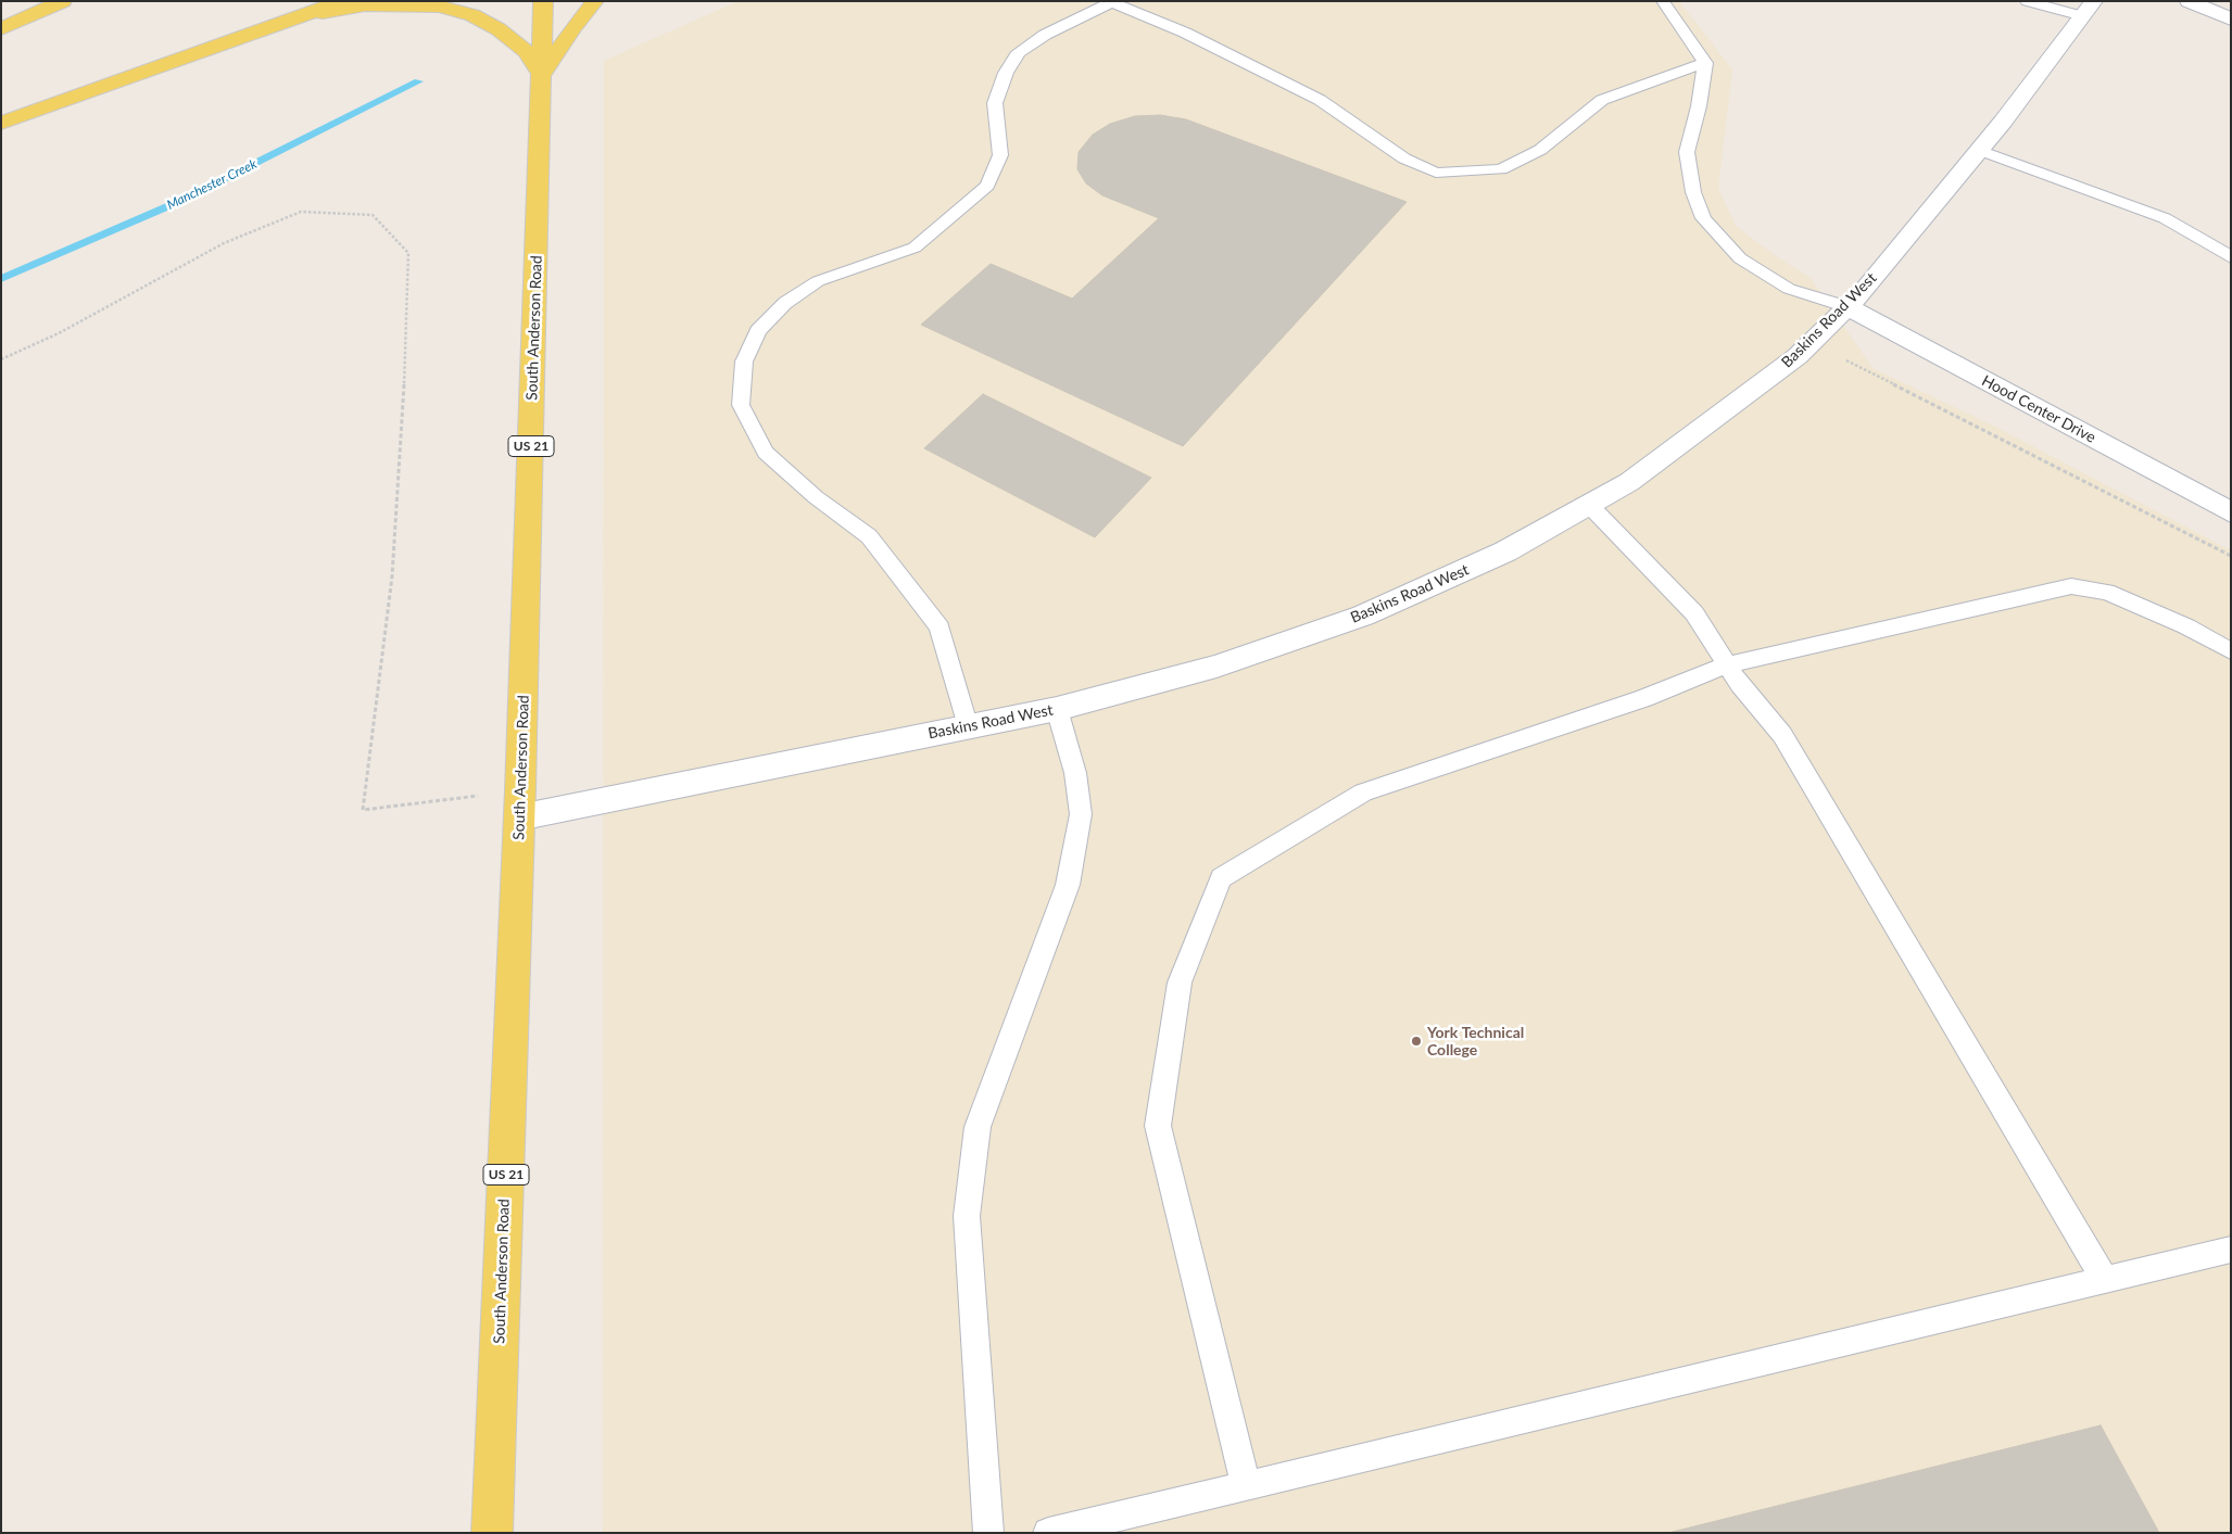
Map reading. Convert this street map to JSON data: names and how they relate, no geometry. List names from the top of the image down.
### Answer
{
  "streets": {
    "main road": ["South Anderson Road", "US 21"],
    "street": ["Baskins Road West", "Hood Center Drive"]
  },
  "crossings": [
    ["Baskins Road West", "South Anderson Road"],
    ["Baskins Road West", "Hood Center Drive"]
  ],
  "water": ["Manchester Creek"],
  "places": ["York Technical College"]
}
